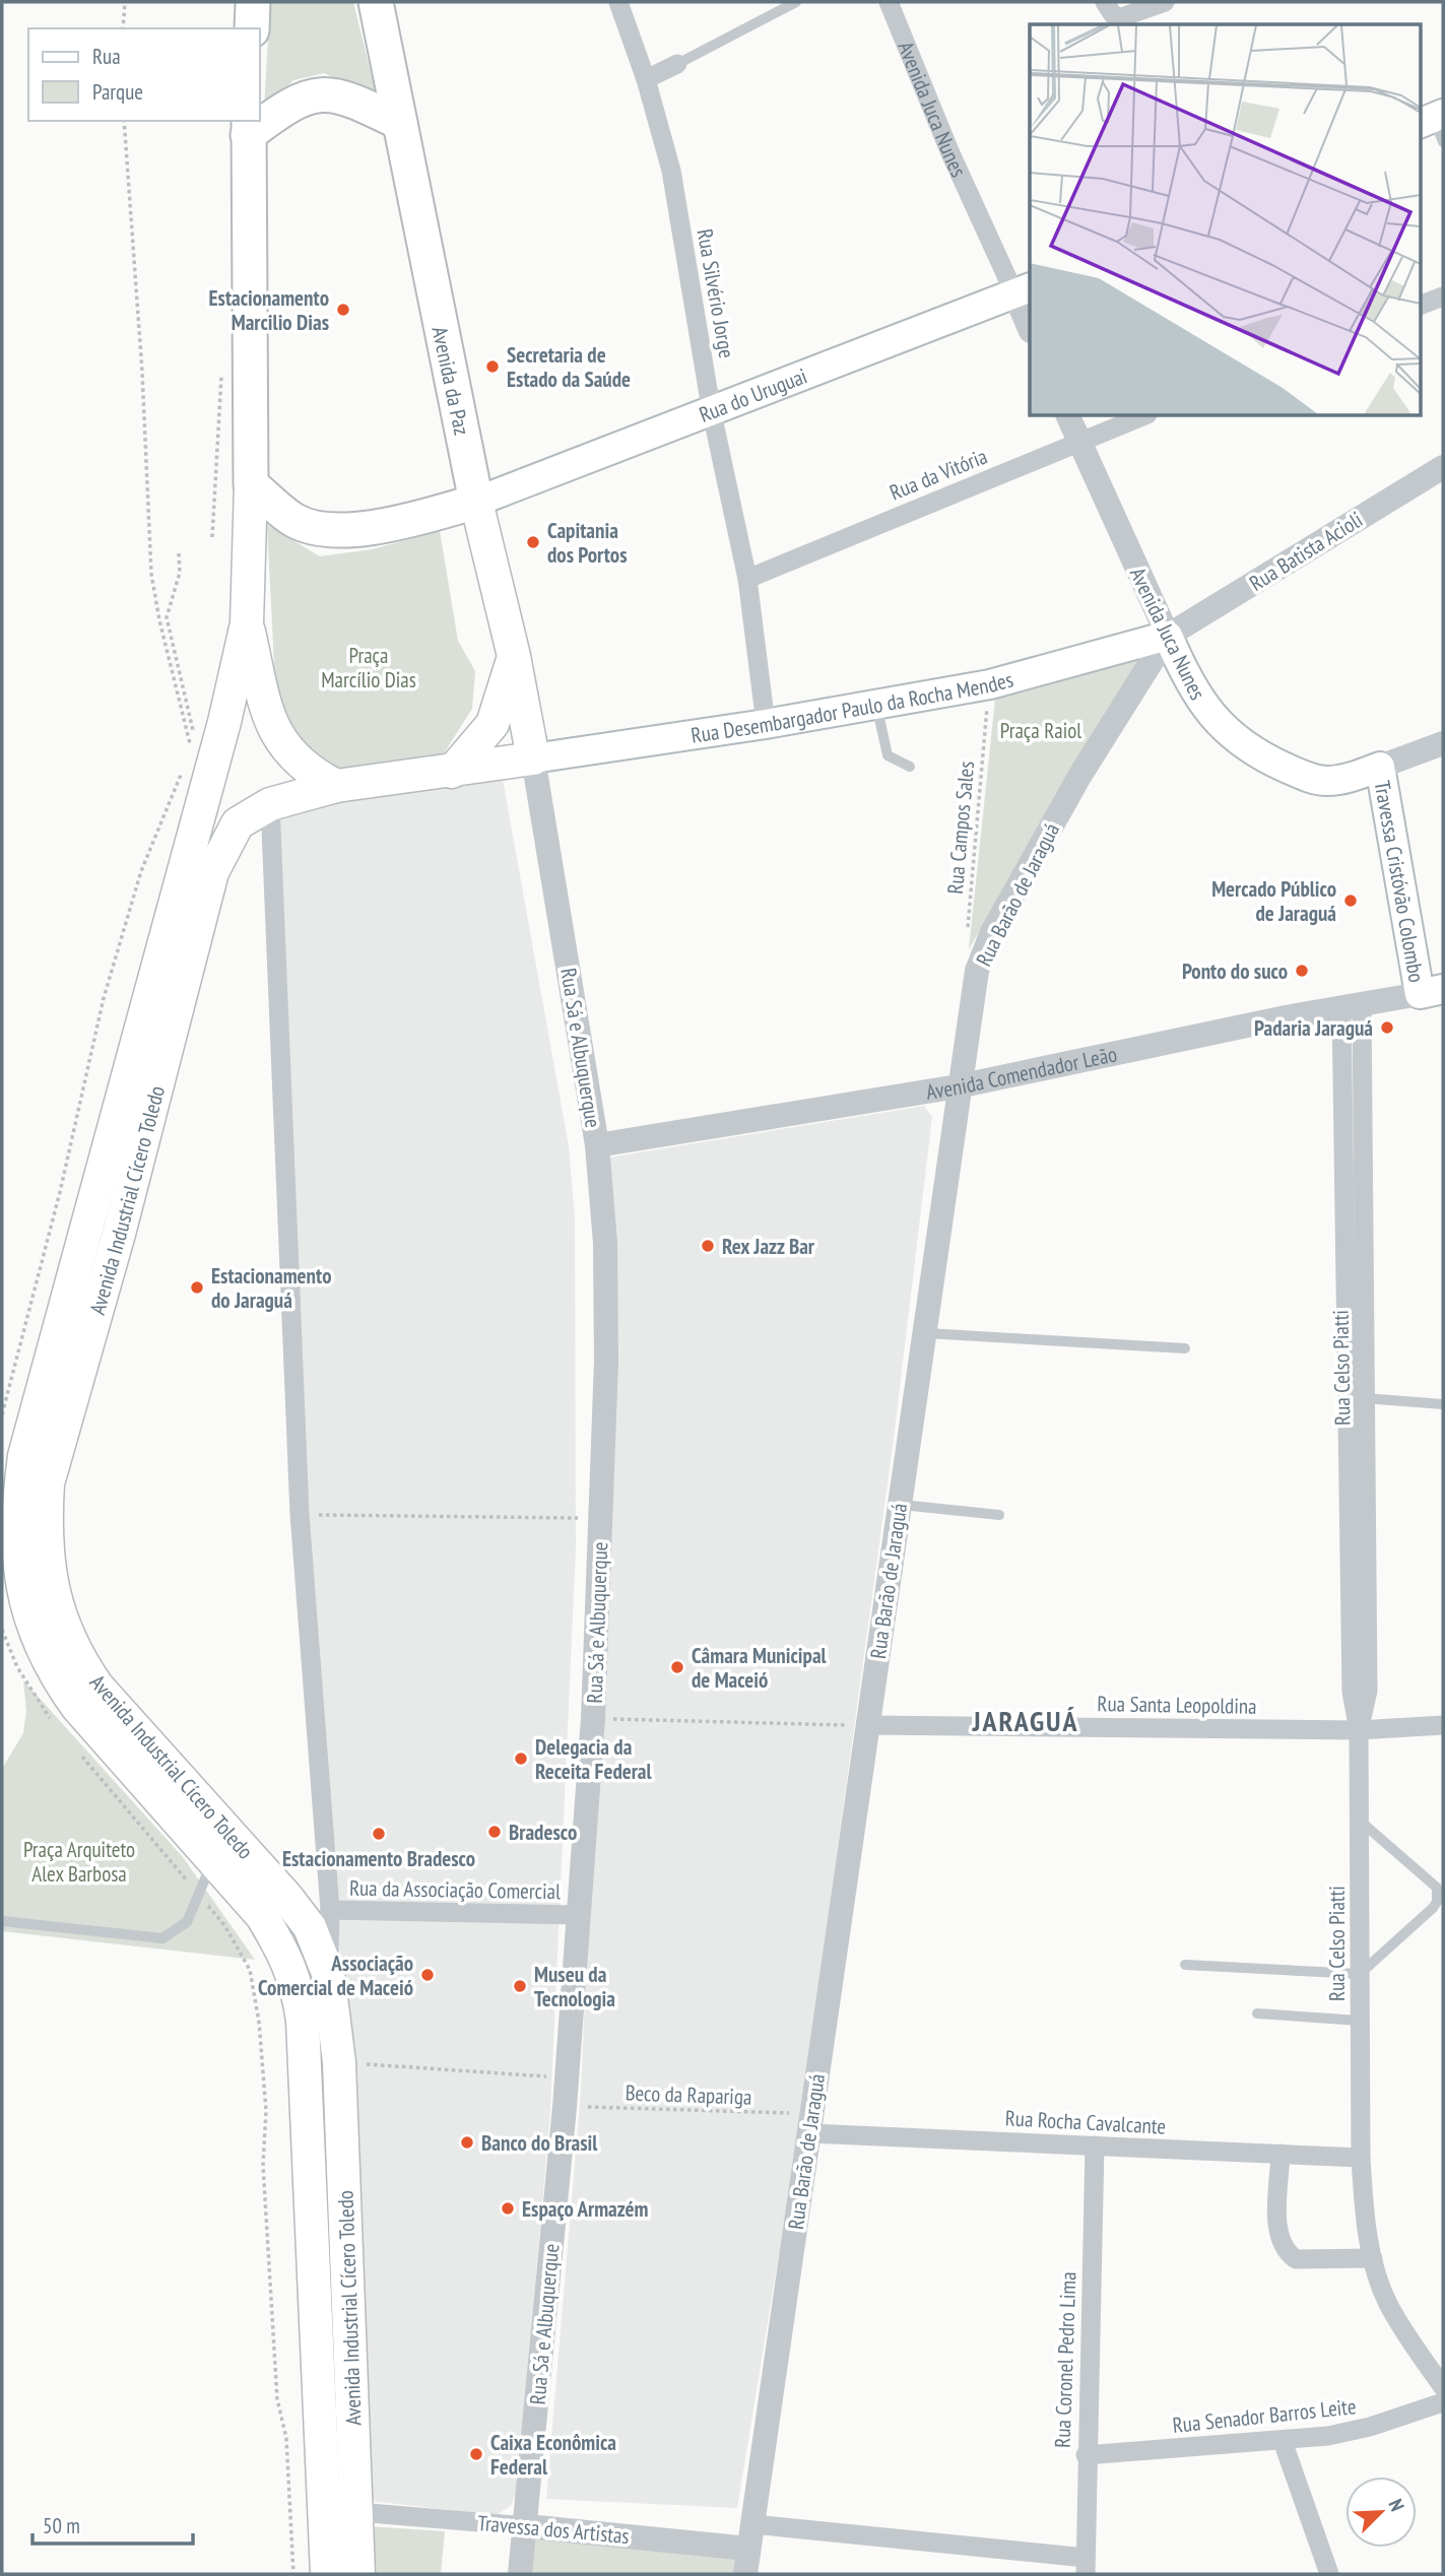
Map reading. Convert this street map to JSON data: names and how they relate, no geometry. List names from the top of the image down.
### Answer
{
  "streets": {
    "highway": ["Avenida da Paz"],
    "main road": [
      "Avenida Juca Nunes",
      "Rua do Uruguai",
      "Rua Desembargador Paulo da Rocha Mendes",
      "Travessa Cristóvão Colombo",
      "Avenida Industrial Cícero Toledo"
    ],
    "street": [
      "Rua Silvério Jorge",
      "Rua da Vitória",
      "Rua Batista Acioli",
      "Rua Barão de Jaraguá",
      "Rua Sá e Albuquerque",
      "Avenida Comendador Leão",
      "Rua Celso Piatti",
      "Rua Santa Leopoldina",
      "Rua da Associação Comercial",
      "Rua Rocha Cavalcante",
      "Rua Coronel Pedro Lima",
      "Rua Senador Barros Leite",
      "Travessa dos Artistas"
    ],
    "path": ["Rua Campos Sales", "Beco da Rapariga"]
  },
  "crossings": [
    ["Avenida Juca Nunes", "Rua do Uruguai"],
    ["Avenida Juca Nunes", "Rua da Vitória"],
    ["Avenida Juca Nunes", "Rua Batista Acioli"],
    ["Avenida Juca Nunes", "Rua Desembargador Paulo da Rocha Mendes"],
    ["Avenida Juca Nunes", "Travessa Cristóvão Colombo"],
    ["Avenida Juca Nunes", "Rua Barão de Jaraguá"],
    ["Rua Silvério Jorge", "Rua do Uruguai"],
    ["Rua Silvério Jorge", "Rua da Vitória"],
    ["Rua Silvério Jorge", "Rua Desembargador Paulo da Rocha Mendes"],
    ["Avenida da Paz", "Rua do Uruguai"],
    ["Avenida da Paz", "Rua Desembargador Paulo da Rocha Mendes"],
    ["Avenida da Paz", "Rua Sá e Albuquerque"],
    ["Avenida da Paz", "Avenida Industrial Cícero Toledo"],
    ["Rua Batista Acioli", "Rua Desembargador Paulo da Rocha Mendes"],
    ["Rua Batista Acioli", "Rua Barão de Jaraguá"],
    ["Rua Desembargador Paulo da Rocha Mendes", "Rua Campos Sales"],
    ["Rua Desembargador Paulo da Rocha Mendes", "Rua Barão de Jaraguá"],
    ["Rua Desembargador Paulo da Rocha Mendes", "Rua Sá e Albuquerque"],
    ["Rua Desembargador Paulo da Rocha Mendes", "Avenida Industrial Cícero Toledo"],
    ["Rua Campos Sales", "Rua Barão de Jaraguá"],
    ["Travessa Cristóvão Colombo", "Avenida Comendador Leão"],
    ["Rua Barão de Jaraguá", "Avenida Comendador Leão"],
    ["Rua Barão de Jaraguá", "Rua Santa Leopoldina"],
    ["Rua Barão de Jaraguá", "Beco da Rapariga"],
    ["Rua Barão de Jaraguá", "Rua Rocha Cavalcante"],
    ["Rua Barão de Jaraguá", "Travessa dos Artistas"],
    ["Rua Sá e Albuquerque", "Avenida Comendador Leão"],
    ["Rua Sá e Albuquerque", "Avenida Industrial Cícero Toledo"],
    ["Rua Sá e Albuquerque", "Rua da Associação Comercial"],
    ["Rua Sá e Albuquerque", "Beco da Rapariga"],
    ["Rua Sá e Albuquerque", "Travessa dos Artistas"],
    ["Avenida Comendador Leão", "Rua Celso Piatti"],
    ["Avenida Industrial Cícero Toledo", "Travessa dos Artistas"],
    ["Rua Celso Piatti", "Rua Santa Leopoldina"],
    ["Rua Celso Piatti", "Rua Rocha Cavalcante"],
    ["Beco da Rapariga", "Rua Rocha Cavalcante"],
    ["Rua Rocha Cavalcante", "Rua Coronel Pedro Lima"],
    ["Rua Coronel Pedro Lima", "Rua Senador Barros Leite"]
  ],
  "districts": ["JARAGUÁ"],
  "parks": ["Praça Marcílio Dias", "Praça Raiol", "Praça Arquiteto Alex Barbosa"],
  "places": [
    "Estacionamento Marcilio Dias",
    "Secretaria de Estado da Saúde",
    "Capitania dos Portos",
    "Mercado Público de Jaraguá",
    "Ponto do suco",
    "Padaria Jaraguá",
    "Rex Jazz Bar",
    "Estacionamento do Jaraguá",
    "Câmara Municipal de Maceió",
    "Delegacia da Receita Federal",
    "Bradesco",
    "Estacionamento Bradesco",
    "Associação Comercial de Maceió",
    "Museu da Tecnologia",
    "Banco do Brasil",
    "Espaço Armazém",
    "Caixa Econômica Federal"
  ],
  "legend": ["Rua", "Parque"],
  "scale_bar": "50 m",
  "north": "top right"
}
